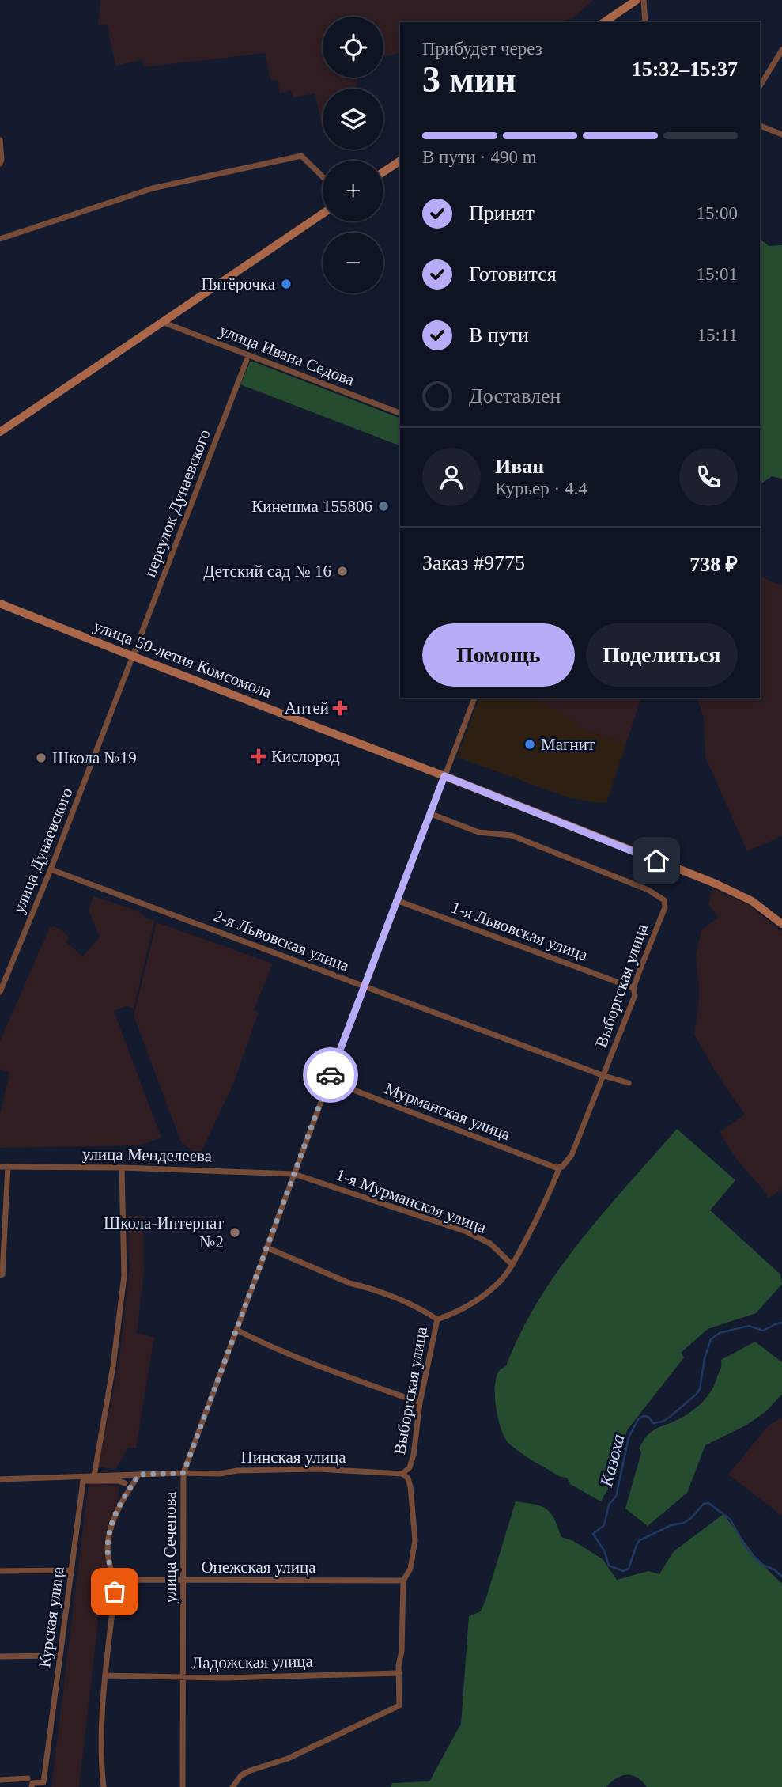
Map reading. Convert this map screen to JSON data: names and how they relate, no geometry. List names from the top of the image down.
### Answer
{
  "streets": {
    "main road": ["улица 50-летия Комсомола"],
    "street": [
      "улица Ивана Седова",
      "переулок Дунаевского",
      "улица Дунаевского",
      "1-я Львовская улица",
      "2-я Львовская улица",
      "Выборгская улица",
      "Мурманская улица",
      "улица Менделеева",
      "1-я Мурманская улица",
      "Пинская улица",
      "улица Сеченова",
      "Онежская улица",
      "Курская улица",
      "Ладожская улица"
    ]
  },
  "crossings": [
    ["переулок Дунаевского", "улица 50-летия Комсомола"],
    ["переулок Дунаевского", "улица Дунаевского"],
    ["улица 50-летия Комсомола", "улица Дунаевского"],
    ["улица 50-летия Комсомола", "улица Сеченова"],
    ["улица Дунаевского", "2-я Львовская улица"],
    ["1-я Львовская улица", "Выборгская улица"],
    ["1-я Львовская улица", "улица Сеченова"],
    ["2-я Львовская улица", "Выборгская улица"],
    ["2-я Львовская улица", "улица Сеченова"],
    ["Выборгская улица", "Мурманская улица"],
    ["Выборгская улица", "1-я Мурманская улица"],
    ["Выборгская улица", "Пинская улица"],
    ["Выборгская улица", "улица Сеченова"],
    ["Выборгская улица", "Онежская улица"],
    ["Выборгская улица", "Ладожская улица"],
    ["Мурманская улица", "улица Сеченова"],
    ["улица Менделеева", "1-я Мурманская улица"],
    ["улица Менделеева", "улица Сеченова"],
    ["1-я Мурманская улица", "улица Сеченова"],
    ["Пинская улица", "улица Сеченова"],
    ["улица Сеченова", "Онежская улица"],
    ["улица Сеченова", "Ладожская улица"]
  ],
  "water": ["Казоха"],
  "places": {
    "other": [
      "Пятёрочка",
      "Кинешма 155806",
      "Детский сад № 16",
      "Магнит",
      "Школа №19",
      "Школа-Интернат №2"
    ],
    "health": ["Антей", "Кислород"]
  },
  "page": {
    "map_buttons": ["+", "−"],
    "heading": ["3 мин", "Прибудет через", "15:32–15:37"],
    "panel": [
      "Иван",
      "Курьер · 4.4",
      "Заказ #9775",
      "738 ₽"
    ],
    "bar": "В пути · 490 m",
    "list": [
      ["Принят", "15:00"],
      ["Готовится", "15:01"],
      ["В пути", "15:11"],
      "Доставлен"
    ],
    "buttons": ["Помощь", "Поделиться"]
  }
}
